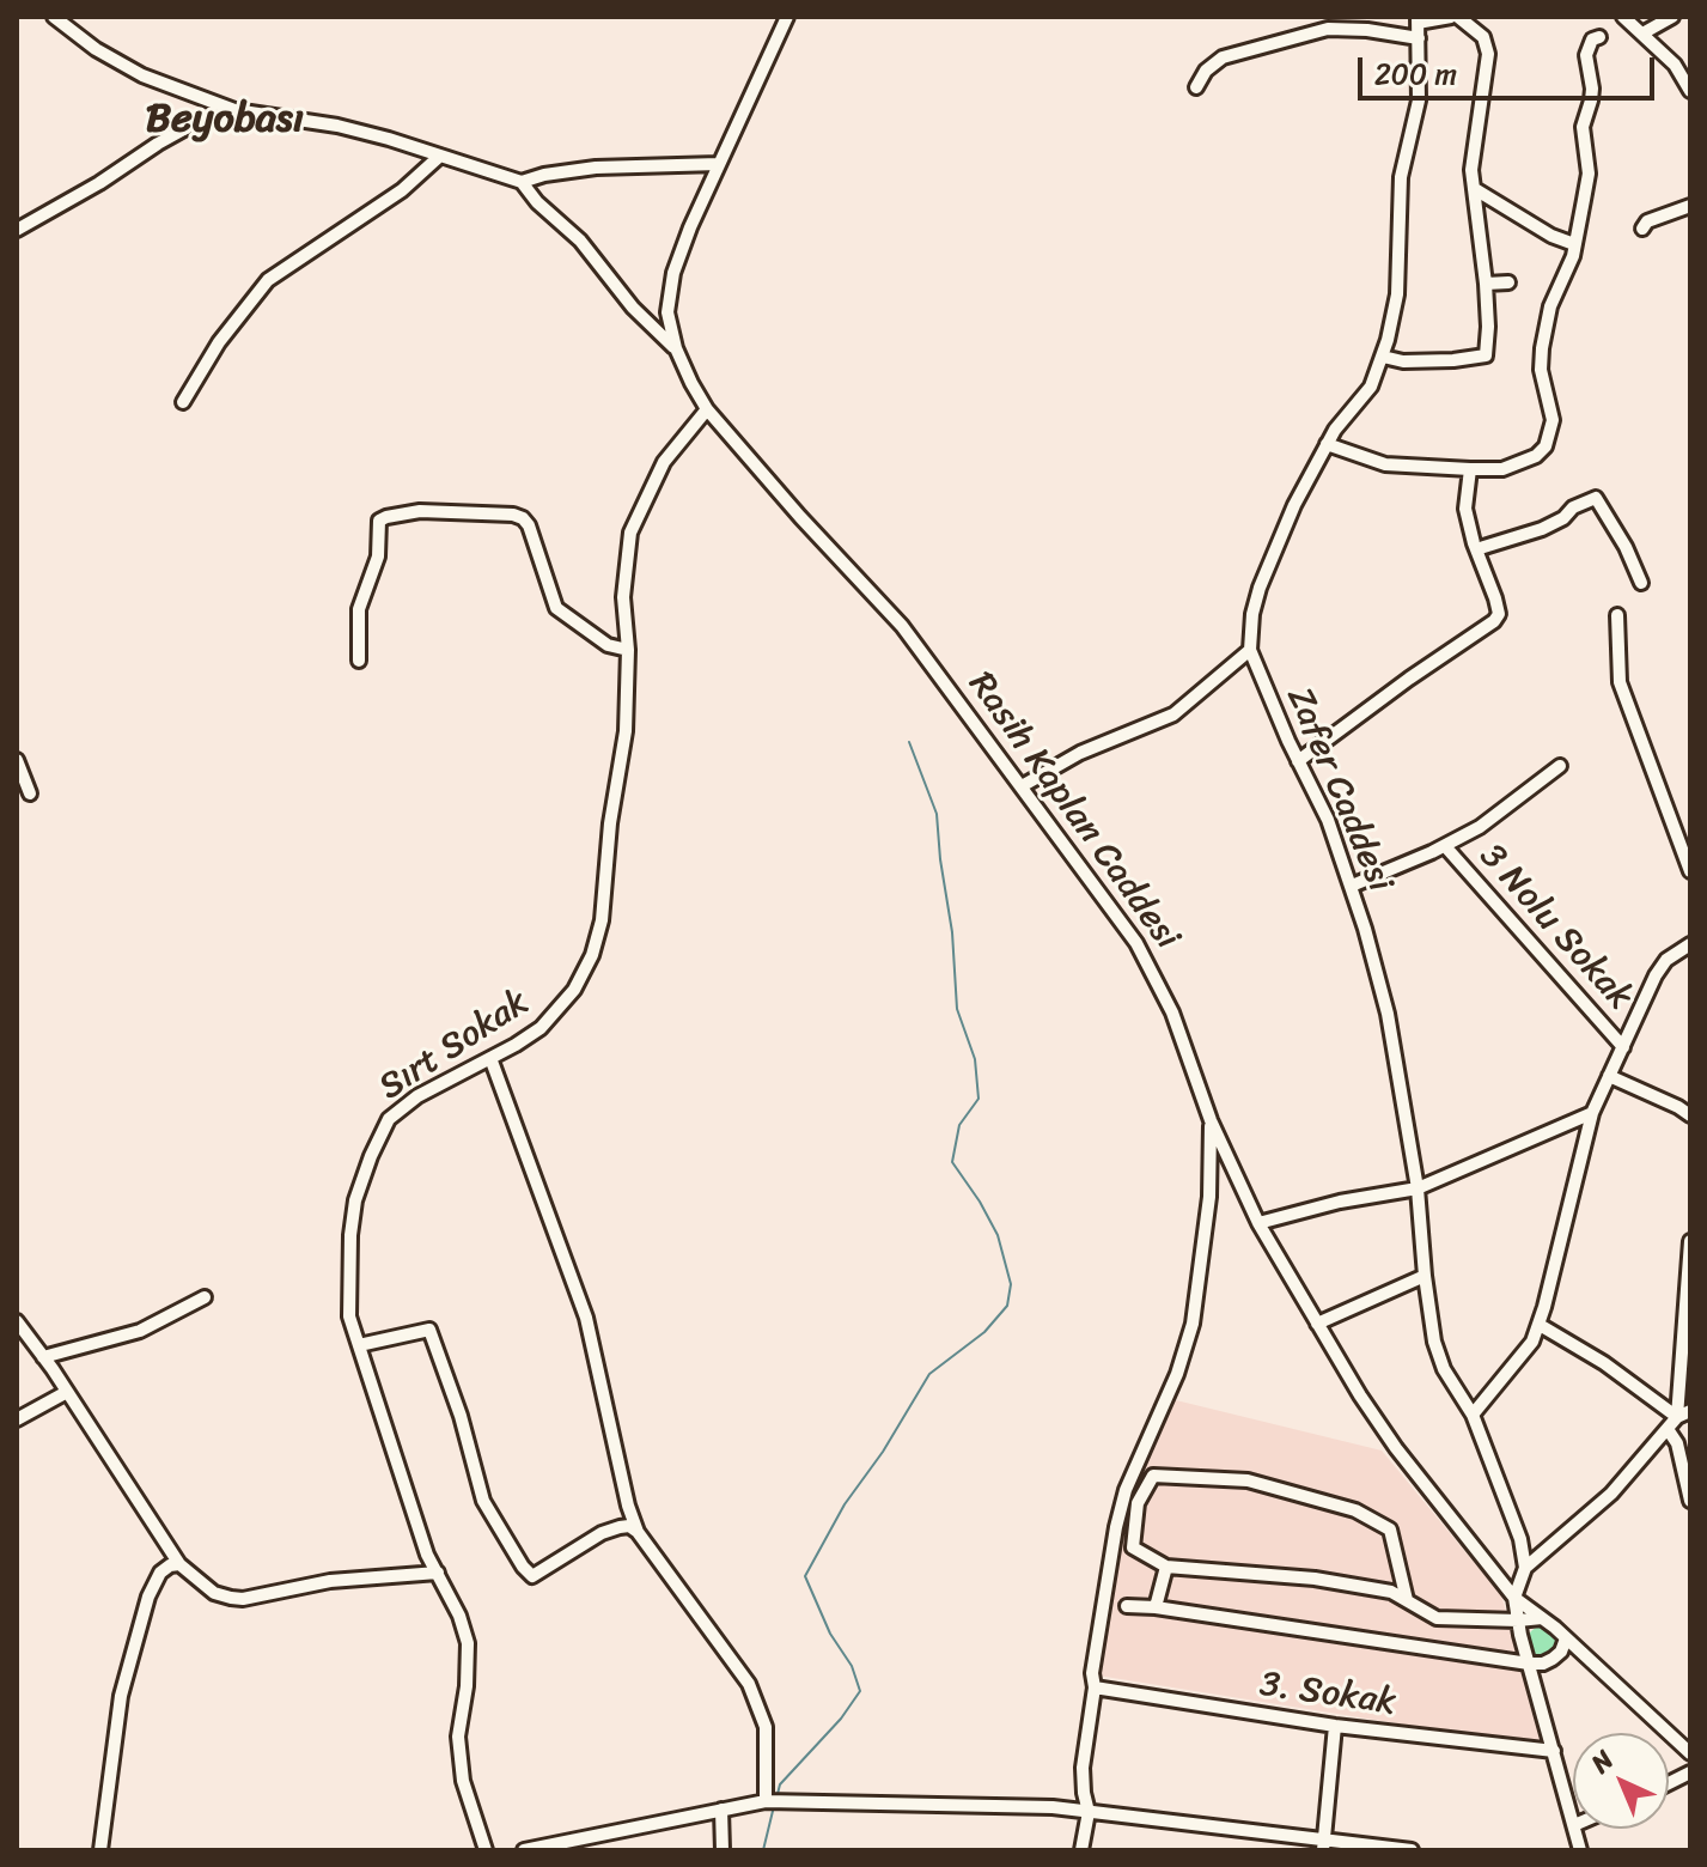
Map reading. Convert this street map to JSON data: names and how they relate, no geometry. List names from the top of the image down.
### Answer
{
  "streets": {
    "street": [
      "Zafer Caddesi",
      "Rasih Kaplan Caddesi",
      "3 Nolu Sokak",
      "Sırt Sokak",
      "3. Sokak"
    ]
  },
  "crossings": [
    ["Rasih Kaplan Caddesi", "Sırt Sokak"]
  ],
  "districts": ["Beyobası"],
  "scale_bar": "200 m",
  "north": "top left"
}
